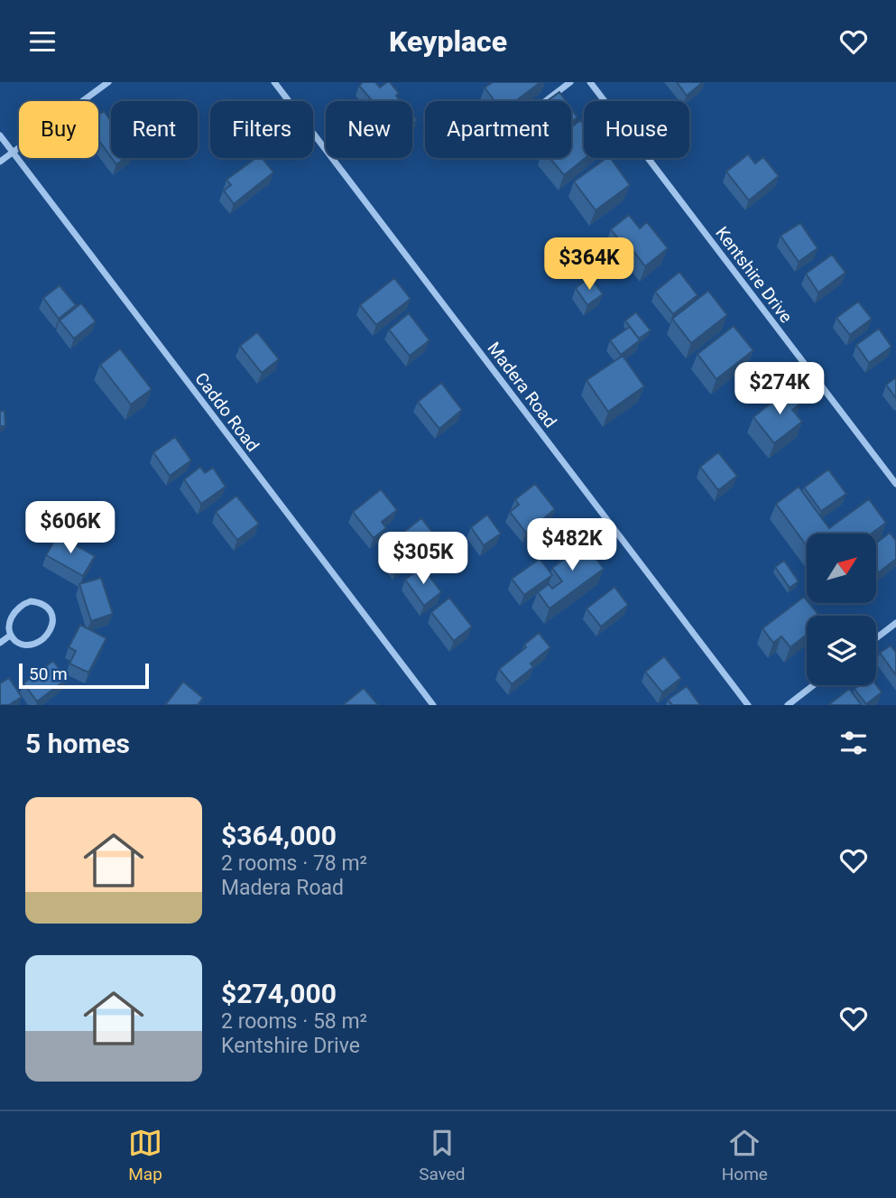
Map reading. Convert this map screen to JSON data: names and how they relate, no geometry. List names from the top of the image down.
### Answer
{
  "streets": {
    "street": ["Kentshire Drive", "Madera Road", "Caddo Road"]
  },
  "scale_bar": "50 m",
  "north": "top right",
  "page": {
    "header": "Keyplace",
    "chip": [
      "Buy",
      "Rent",
      "Filters",
      "New",
      "Apartment",
      "House"
    ],
    "price": [
      "$364K",
      "$274K",
      "$606K",
      "$482K",
      "$305K"
    ],
    "scale": "50 m",
    "heading": "5 homes",
    "list": [
      {
        "name": "$364,000",
        "note": "2 rooms · 78 m² · Madera Road"
      },
      {
        "name": "$274,000",
        "note": "2 rooms · 58 m² · Kentshire Drive"
      }
    ],
    "tabs": ["Map", "Saved", "Home"]
  }
}
